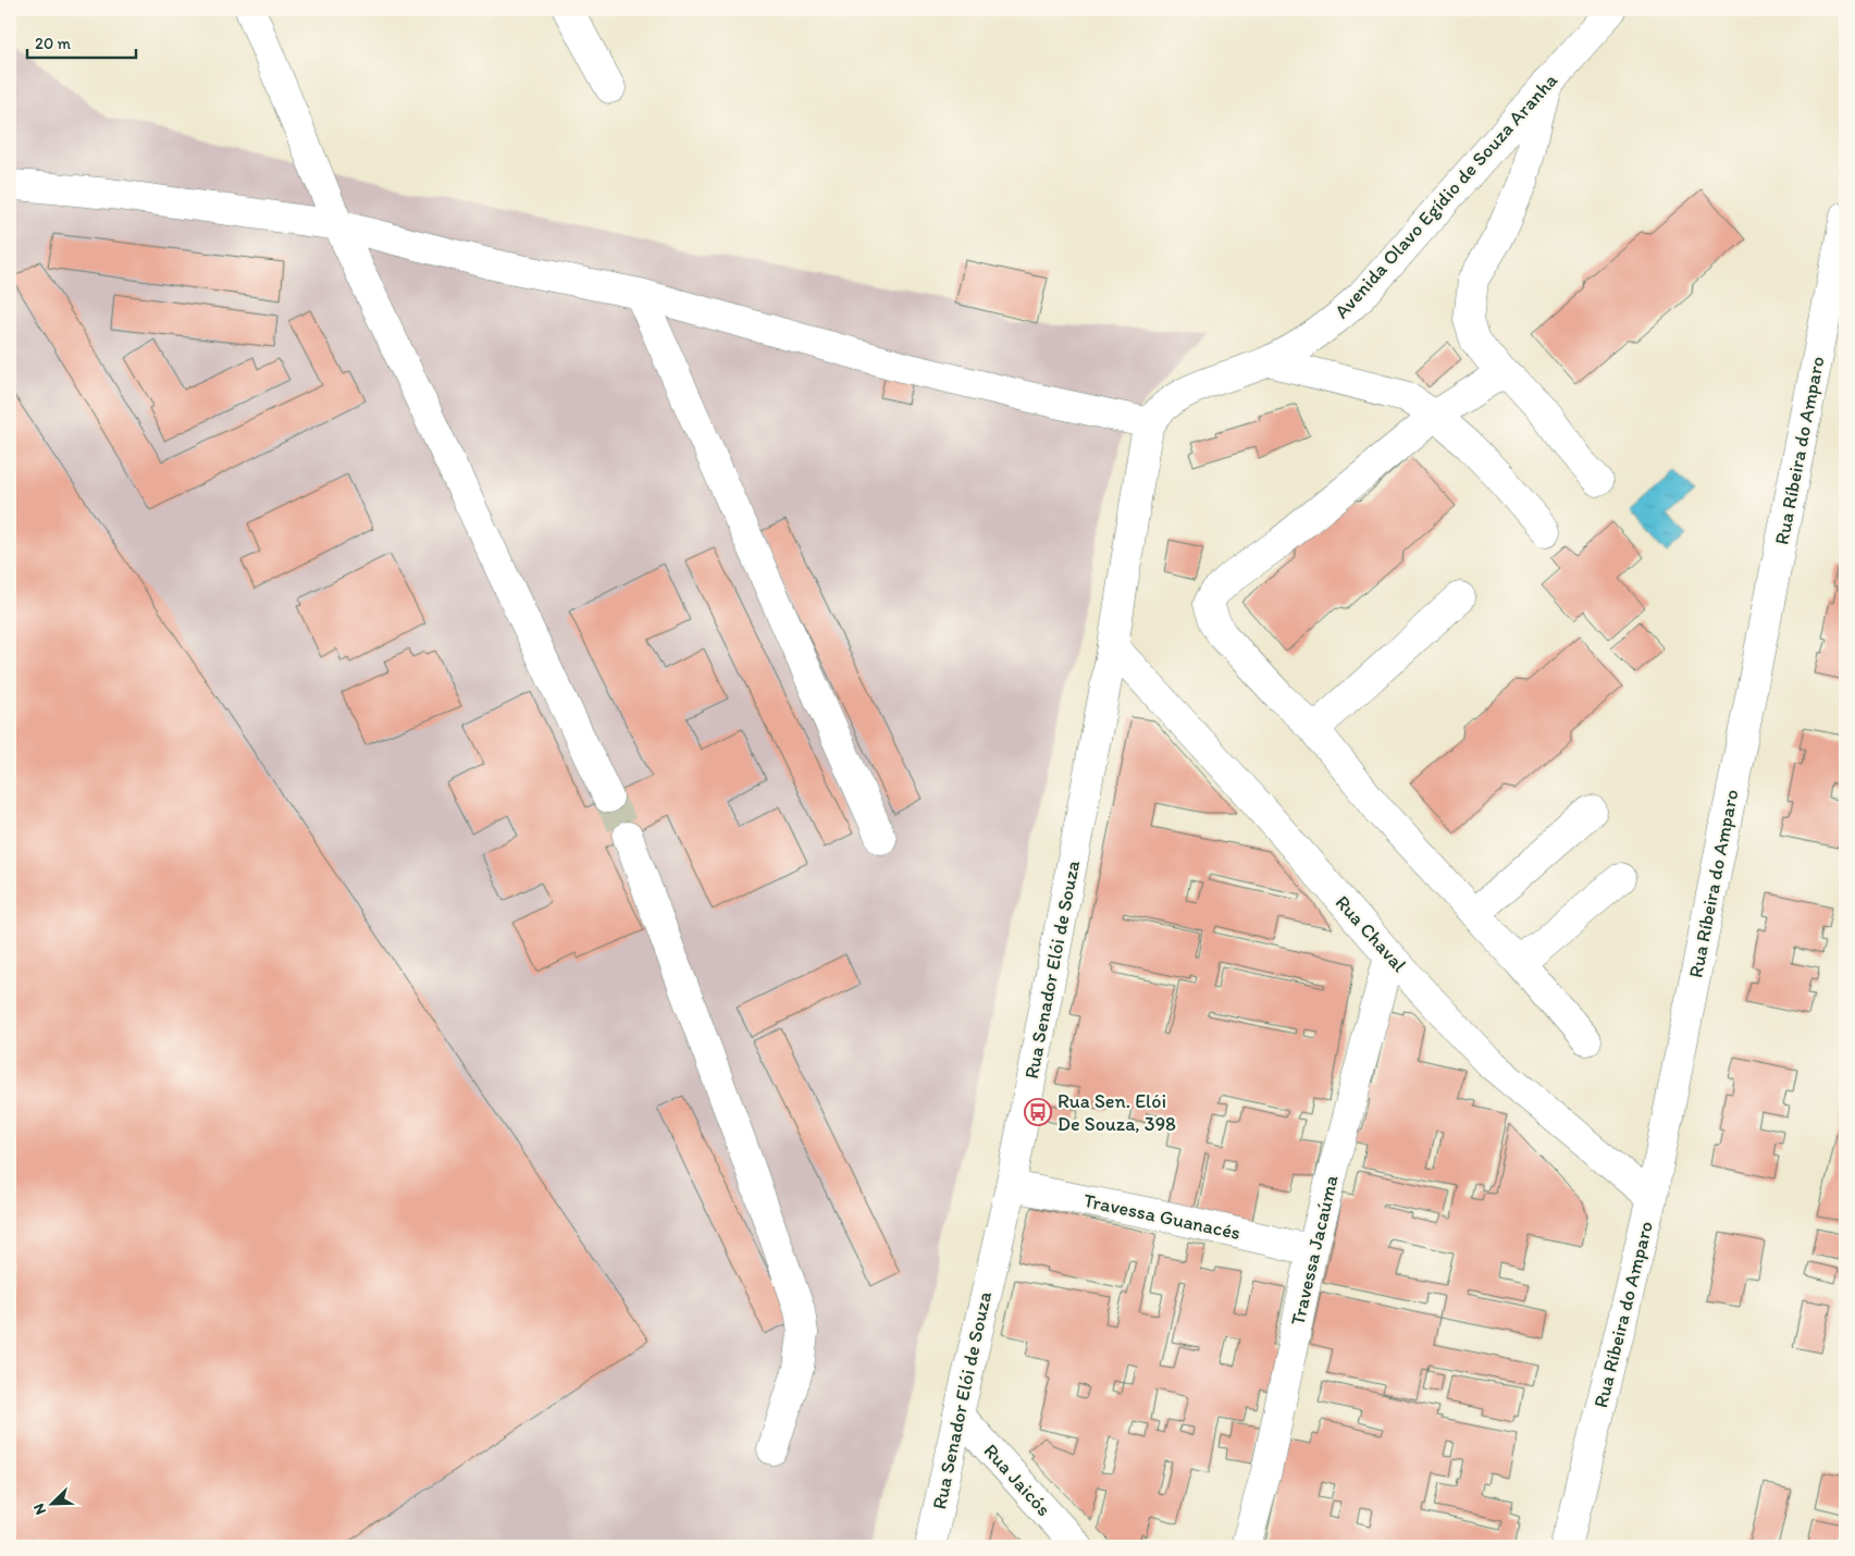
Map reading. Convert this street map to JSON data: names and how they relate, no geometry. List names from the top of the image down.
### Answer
{
  "streets": {
    "street": [
      "Avenida Olavo Egídio de Souza Aranha",
      "Rua Ríbeira do Amparo",
      "Rua Chaval",
      "Rua Senador Elói de Souza",
      "Travessa Guanacés",
      "Travessa Jacaúma",
      "Rua Jaicós"
    ]
  },
  "crossings": [
    ["Rua Ríbeira do Amparo", "Rua Chaval"],
    ["Rua Chaval", "Rua Senador Elói de Souza"],
    ["Rua Chaval", "Travessa Jacaúma"],
    ["Rua Senador Elói de Souza", "Travessa Guanacés"],
    ["Rua Senador Elói de Souza", "Rua Jaicós"],
    ["Travessa Guanacés", "Travessa Jacaúma"]
  ],
  "places": {
    "bus stop": ["Rua Sen. Elói De Souza, 398"]
  },
  "scale_bar": "20 m",
  "north": "bottom left"
}
